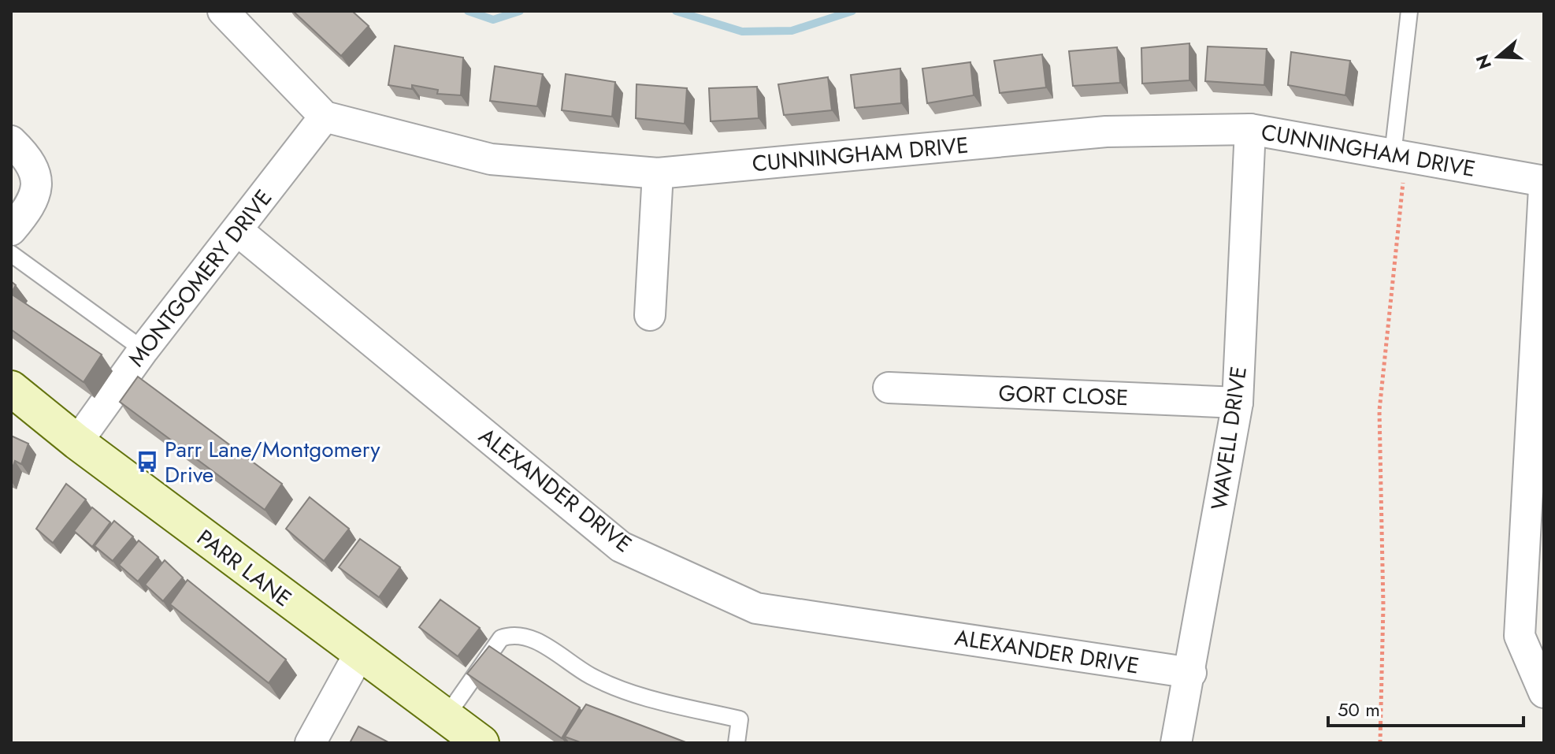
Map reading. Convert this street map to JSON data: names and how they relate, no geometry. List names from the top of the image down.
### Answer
{
  "streets": {
    "street": [
      "CUNNINGHAM DRIVE",
      "MONTGOMERY DRIVE",
      "GORT CLOSE",
      "WAVELL DRIVE",
      "ALEXANDER DRIVE",
      "PARR LANE"
    ]
  },
  "crossings": [
    ["CUNNINGHAM DRIVE", "MONTGOMERY DRIVE"],
    ["CUNNINGHAM DRIVE", "WAVELL DRIVE"],
    ["MONTGOMERY DRIVE", "ALEXANDER DRIVE"],
    ["MONTGOMERY DRIVE", "PARR LANE"],
    ["GORT CLOSE", "WAVELL DRIVE"],
    ["WAVELL DRIVE", "ALEXANDER DRIVE"]
  ],
  "places": {
    "bus stop": ["Parr Lane/Montgomery Drive"]
  },
  "scale_bar": "50 m",
  "north": "left"
}
